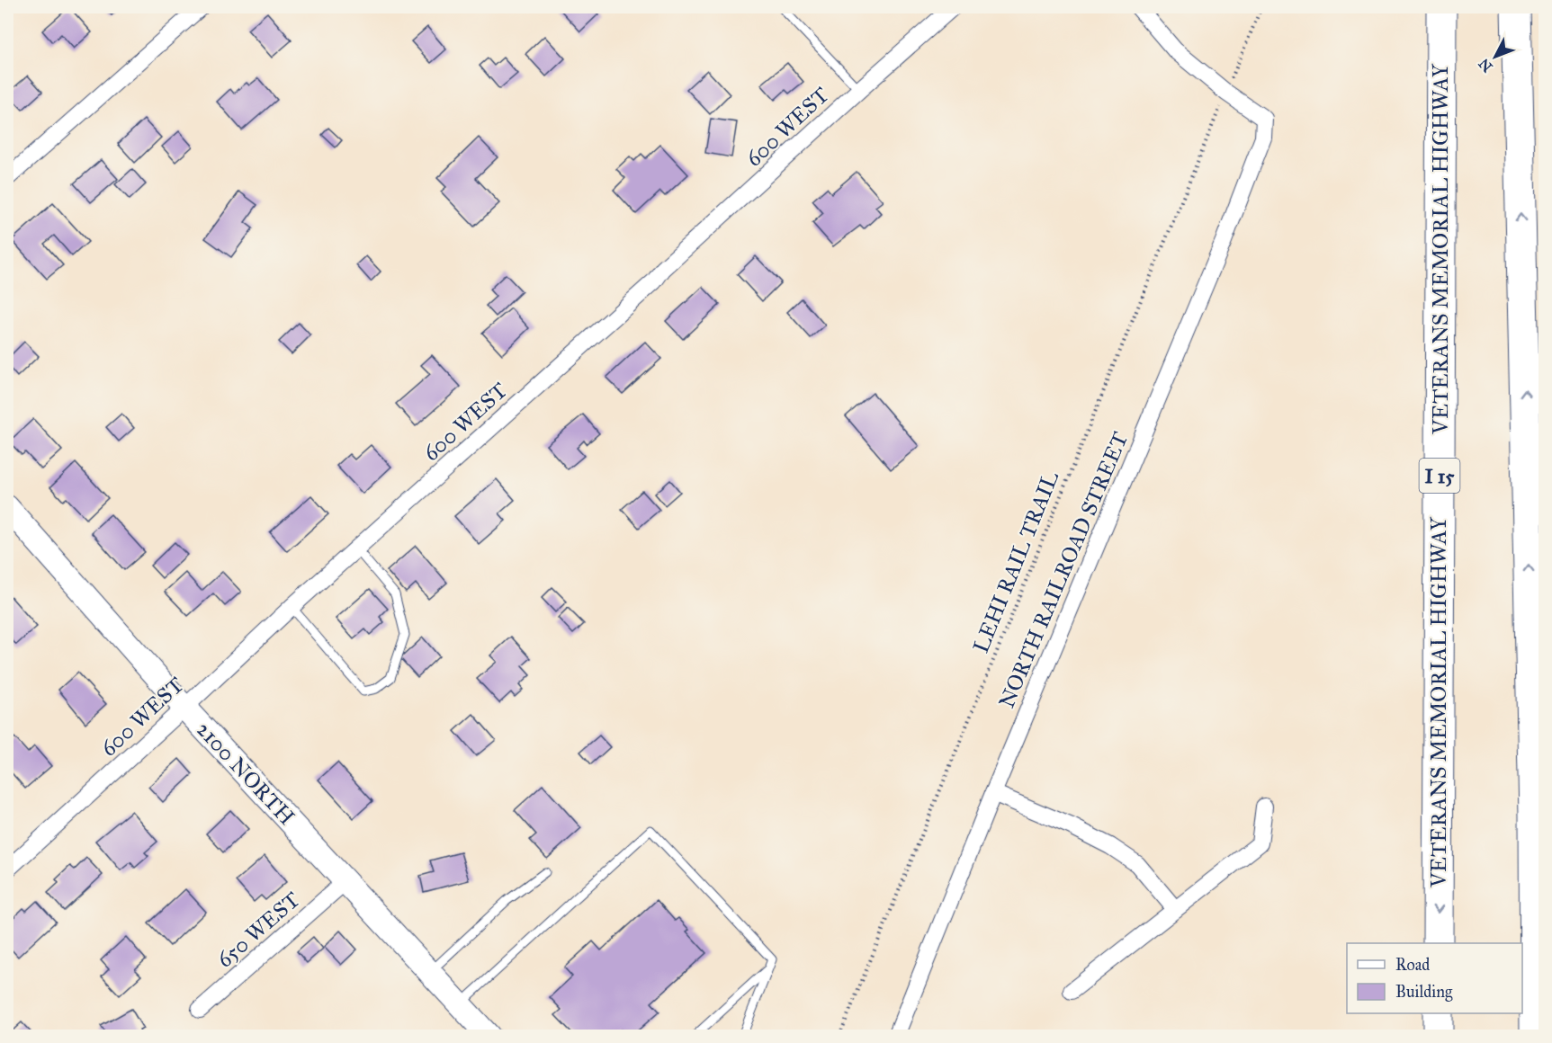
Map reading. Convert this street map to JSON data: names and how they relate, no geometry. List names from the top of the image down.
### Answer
{
  "streets": {
    "highway": ["VETERANS MEMORIAL HIGHWAY", "I 15"],
    "street": [
      "600 WEST",
      "NORTH RAILROAD STREET",
      "2100 NORTH",
      "650 WEST"
    ],
    "path": ["LEHI RAIL TRAIL"]
  },
  "crossings": [
    ["600 WEST", "2100 NORTH"],
    ["2100 NORTH", "650 WEST"]
  ],
  "legend": ["Road", "Building"],
  "north": "bottom left"
}
